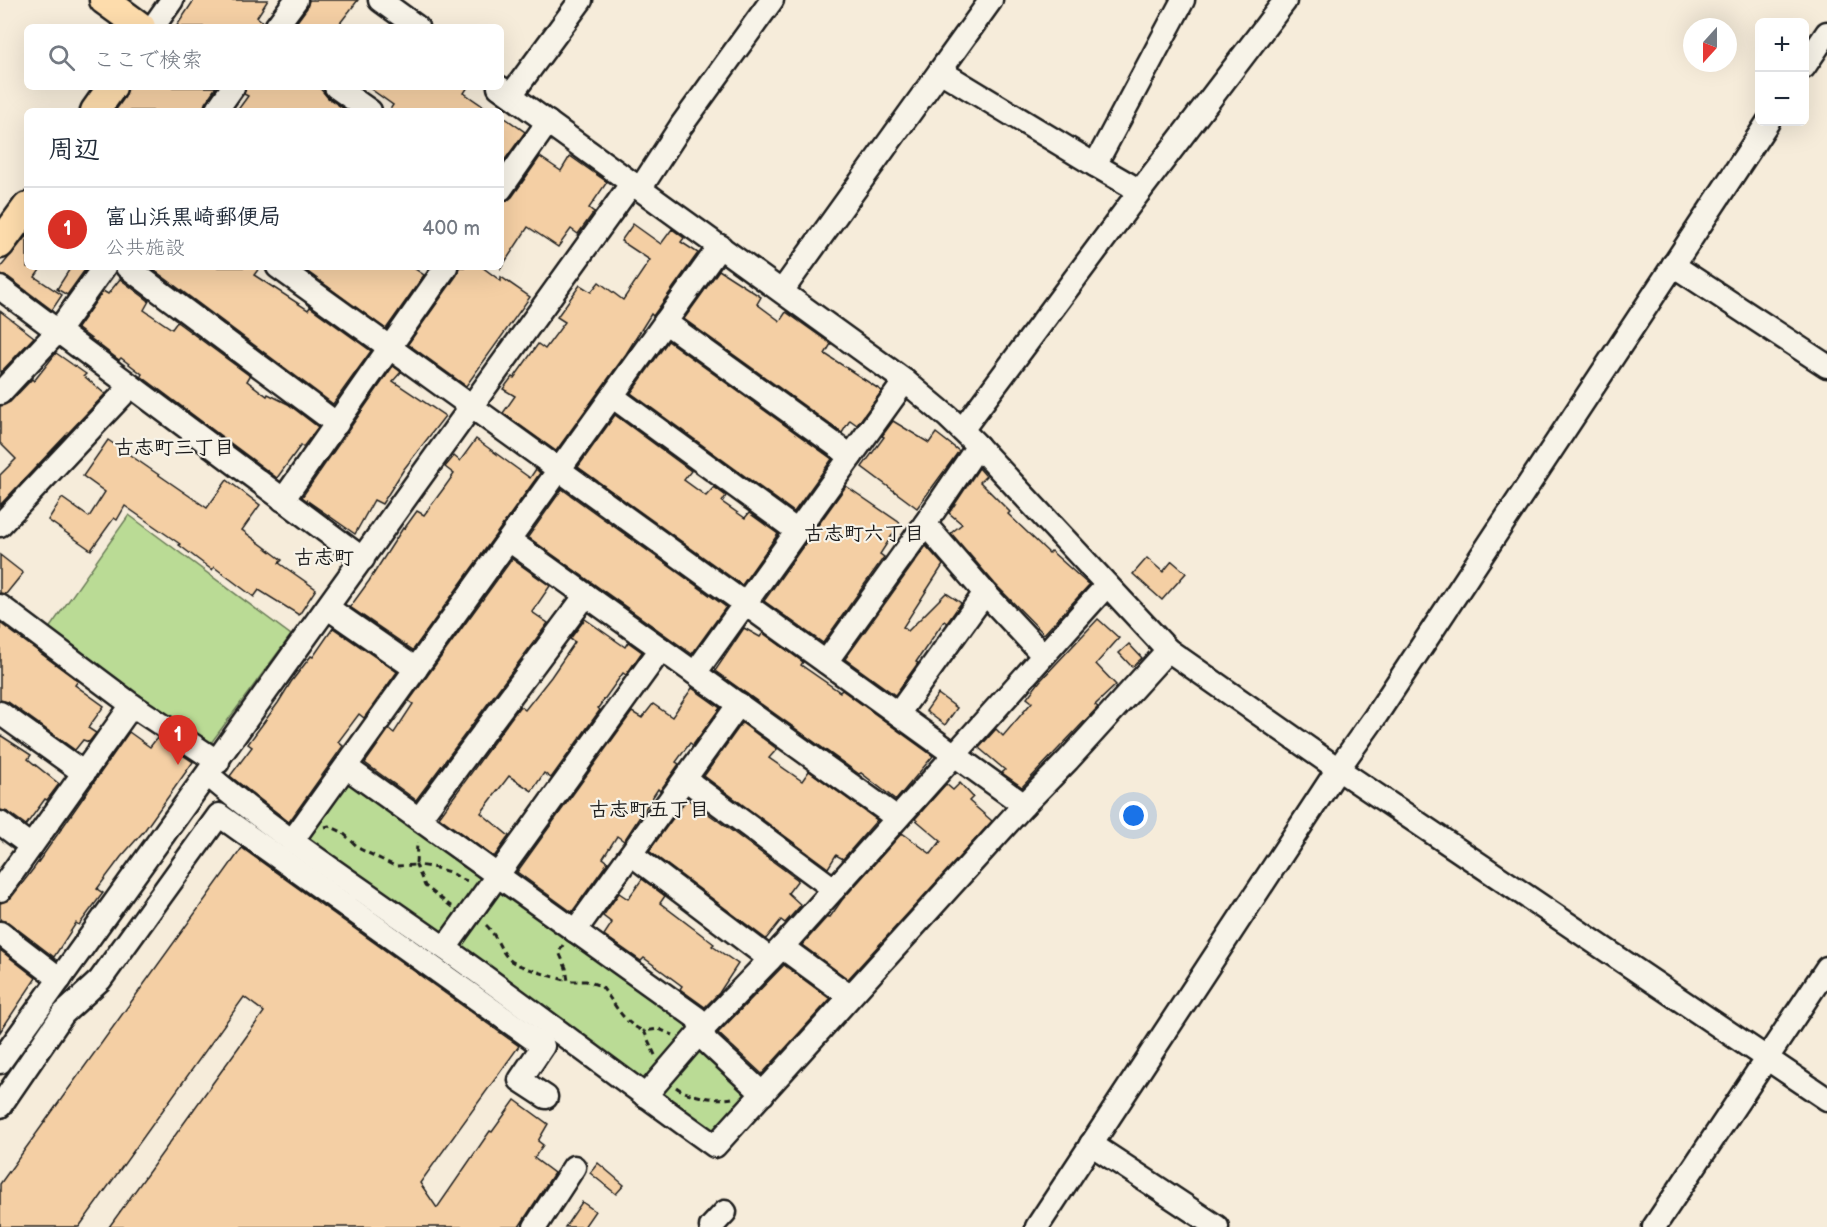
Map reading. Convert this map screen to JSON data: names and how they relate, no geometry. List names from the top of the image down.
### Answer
{
  "districts": [
    "古志町三丁目",
    "古志町六丁目",
    "古志町",
    "古志町五丁目"
  ],
  "north": "bottom",
  "page": {
    "map_buttons": ["+", "−"],
    "search": "ここで検索",
    "heading": "周辺",
    "list": [
      {
        "mark": "1",
        "name": "富山浜黒崎郵便局",
        "note": "公共施設",
        "value": "400 m"
      }
    ],
    "pins": "1"
  }
}
